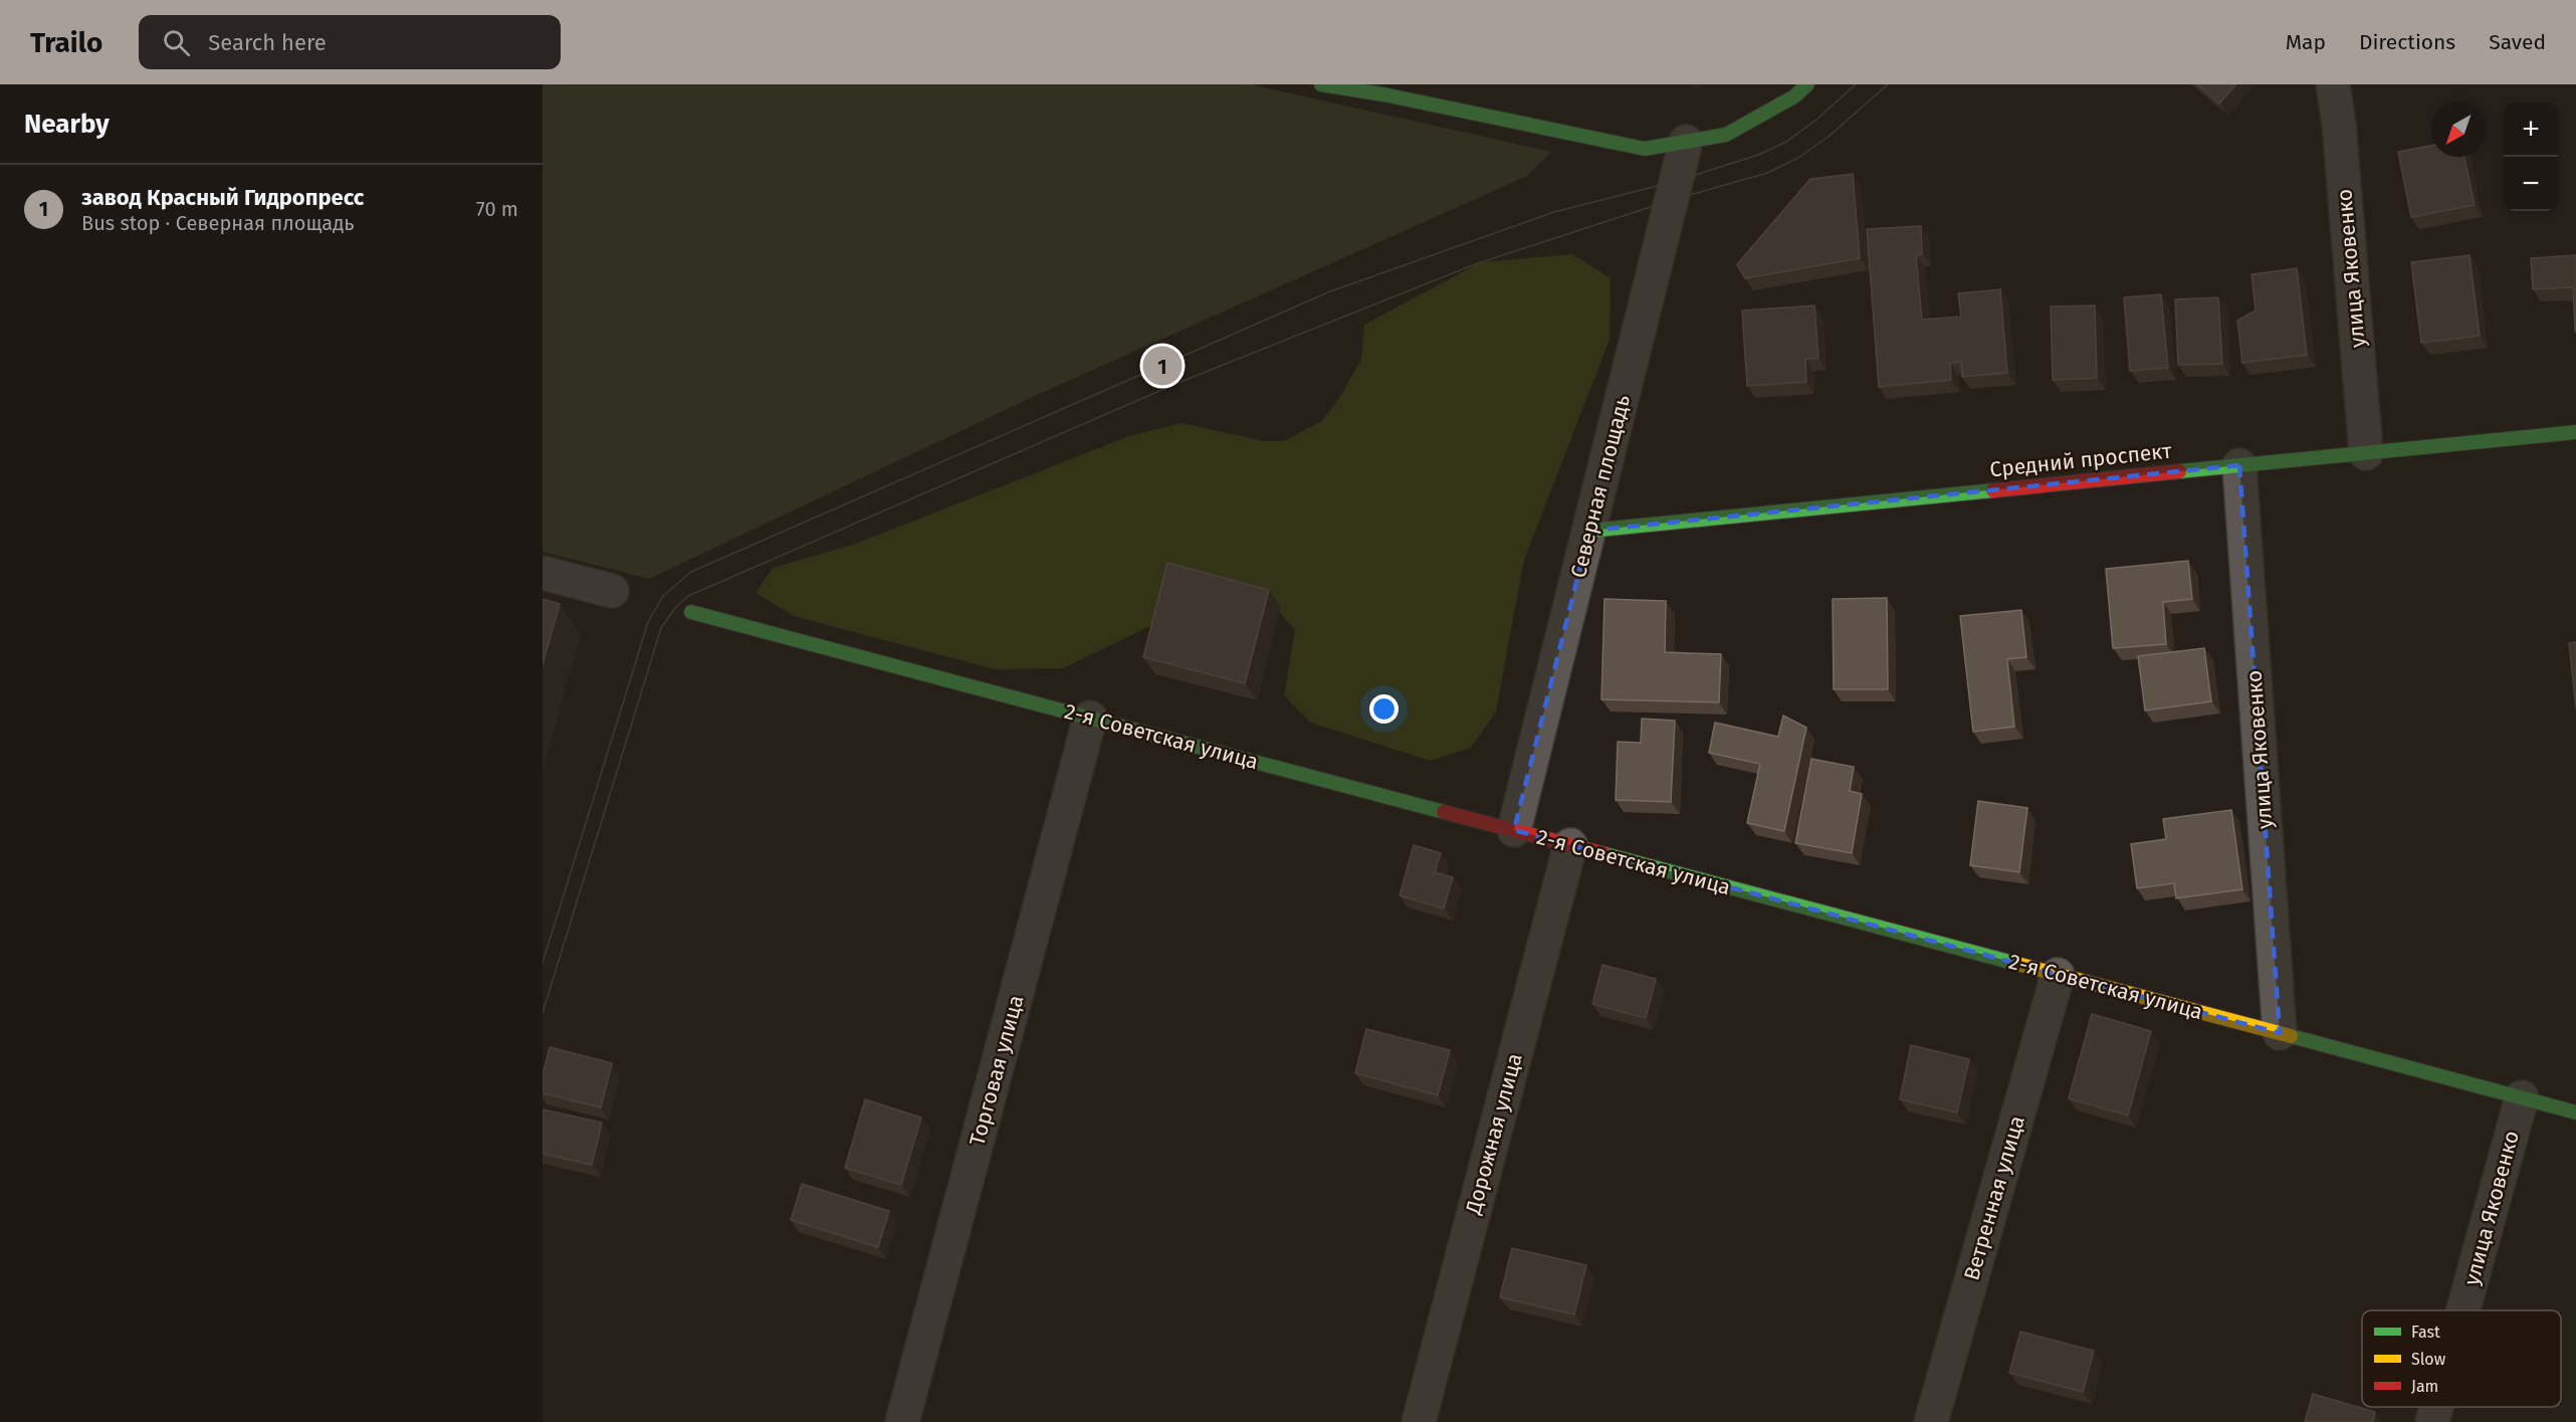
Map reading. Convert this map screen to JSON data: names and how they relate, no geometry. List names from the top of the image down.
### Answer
{
  "streets": {
    "street": [
      "улица Яковенко",
      "Средний проспект",
      "Северная площадь",
      "2-я Советская улица",
      "Торговая улица",
      "Дорожная улица",
      "Ветренная улица"
    ]
  },
  "crossings": [
    ["улица Яковенко", "Средний проспект"],
    ["улица Яковенко", "2-я Советская улица"],
    ["Средний проспект", "Северная площадь"],
    ["Северная площадь", "2-я Советская улица"],
    ["2-я Советская улица", "Торговая улица"],
    ["2-я Советская улица", "Дорожная улица"],
    ["2-я Советская улица", "Ветренная улица"]
  ],
  "legend": ["Fast", "Slow", "Jam"],
  "north": "bottom left",
  "page": {
    "header": "Trailo",
    "search": "Search here",
    "nav": ["Map", "Directions", "Saved"],
    "heading": "Nearby",
    "map_buttons": ["+", "−"],
    "list": [
      {
        "mark": "1",
        "name": "завод Красный Гидропресс",
        "note": "Bus stop · Северная площадь",
        "value": "70 m"
      }
    ],
    "pins": "1"
  }
}
